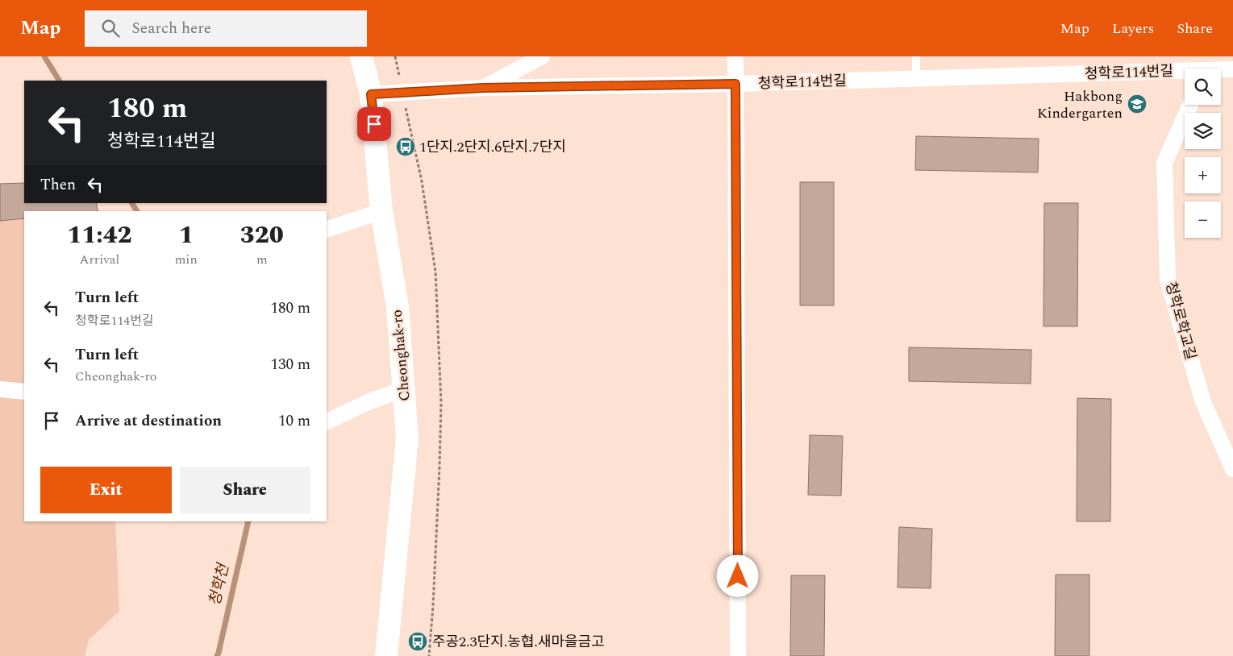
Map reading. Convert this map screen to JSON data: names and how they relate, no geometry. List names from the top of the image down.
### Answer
{
  "streets": {
    "street": ["청학로114번길", "청학로학교길", "Cheonghak-ro"]
  },
  "crossings": [
    ["청학로114번길", "Cheonghak-ro"]
  ],
  "water": ["청학천"],
  "places": {
    "school or university": ["Hakbong Kindergarten"],
    "bus stop": ["1단지.2단지.6단지.7단지", "주공2.3단지.농협.새마을금고"]
  },
  "page": {
    "header": "Map",
    "search": "Search here",
    "nav": ["Map", "Layers", "Share"],
    "map_buttons": ["+", "−"],
    "turn": ["180 m", "청학로114번길"],
    "then": "Then",
    "eta": [
      "11:42",
      "Arrival",
      "1",
      "min",
      "320",
      "m"
    ],
    "list": [
      {
        "name": "Turn left",
        "note": "청학로114번길",
        "value": "180 m"
      },
      {
        "name": "Turn left",
        "note": "Cheonghak-ro",
        "value": "130 m"
      },
      {
        "name": "Arrive at destination",
        "value": "10 m"
      }
    ],
    "buttons": ["Exit", "Share"]
  }
}
